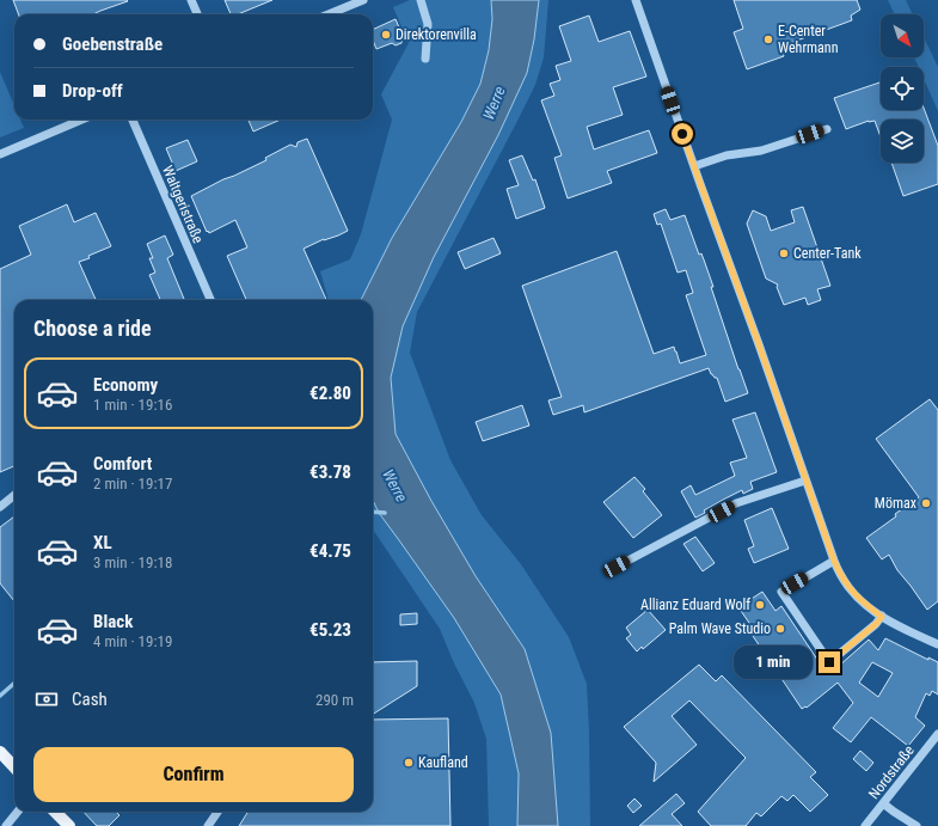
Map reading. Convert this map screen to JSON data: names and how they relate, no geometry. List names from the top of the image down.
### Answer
{
  "streets": {
    "street": ["Waltgeristraße", "Nordstraße"]
  },
  "water": ["Werre"],
  "places": [
    "Direktorenvilla",
    "E-Center Wehrmann",
    "Center-Tank",
    "Mömax",
    "Allianz Eduard Wolf",
    "Palm Wave Studio",
    "Kaufland"
  ],
  "north": "bottom right",
  "page": {
    "banner": ["Goebenstraße", "Drop-off"],
    "heading": "Choose a ride",
    "list": [
      {
        "name": "Economy",
        "note": "1 min · 19:16",
        "value": "€2.80"
      },
      {
        "name": "Comfort",
        "note": "2 min · 19:17",
        "value": "€3.78"
      },
      {
        "name": "XL",
        "note": "3 min · 19:18",
        "value": "€4.75"
      },
      {
        "name": "Black",
        "note": "4 min · 19:19",
        "value": "€5.23"
      }
    ],
    "bubble": "1 min",
    "pay": ["Cash", "290 m"],
    "buttons": "Confirm"
  }
}
